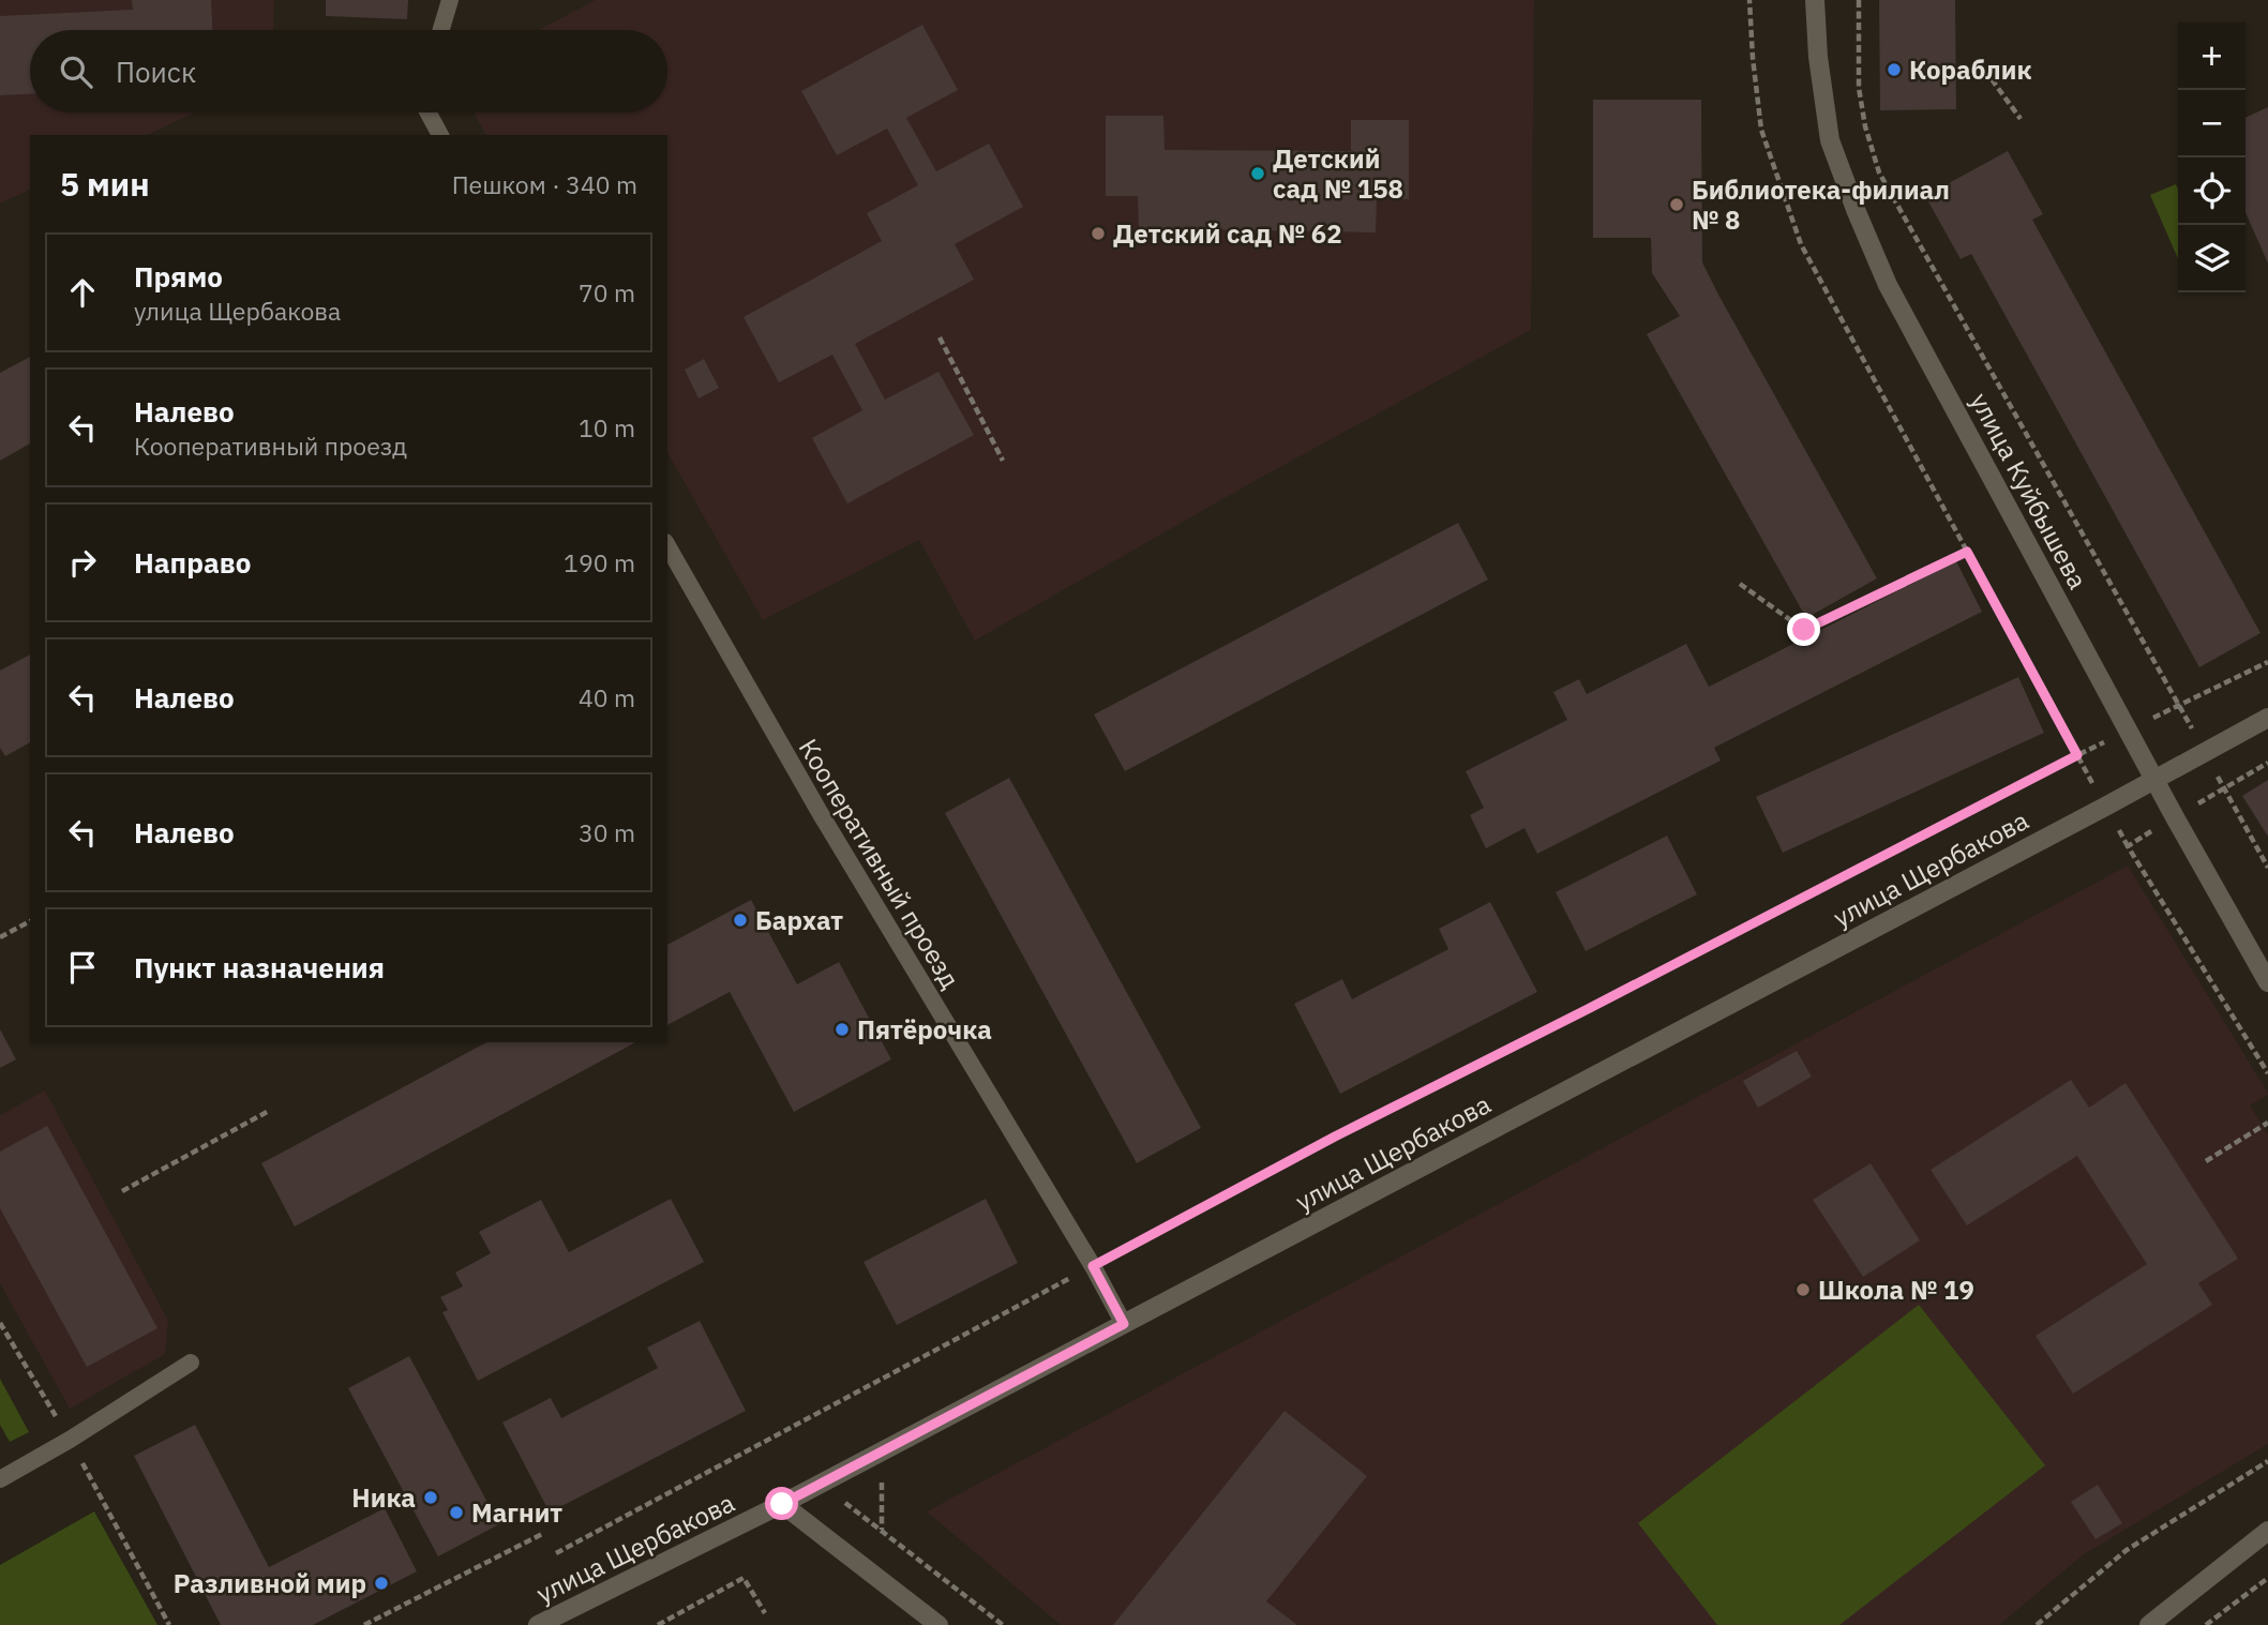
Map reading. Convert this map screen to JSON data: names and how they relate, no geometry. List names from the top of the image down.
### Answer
{
  "streets": {
    "street": ["улица Куйбышева", "улица Щербакова"],
    "lane": ["Кооперативный проезд"]
  },
  "crossings": [
    ["улица Куйбышева", "улица Щербакова"],
    ["Кооперативный проезд", "улица Щербакова"]
  ],
  "places": [
    "Кораблик",
    "Детский сад № 158",
    "Библиотека-филиал № 8",
    "Детский сад № 62",
    "Бархат",
    "Пятёрочка",
    "Школа № 19",
    "Ника",
    "Магнит",
    "Разливной мир"
  ],
  "page": {
    "map_buttons": ["+", "−"],
    "search": "Поиск",
    "heading": ["5 мин", "Пешком · 340 m"],
    "list": [
      ["Прямо", "улица Щербакова", "70 m"],
      ["Налево", "Кооперативный проезд", "10 m"],
      ["Направо", "190 m"],
      ["Налево", "40 m"],
      ["Налево", "30 m"],
      "Пункт назначения"
    ]
  }
}
